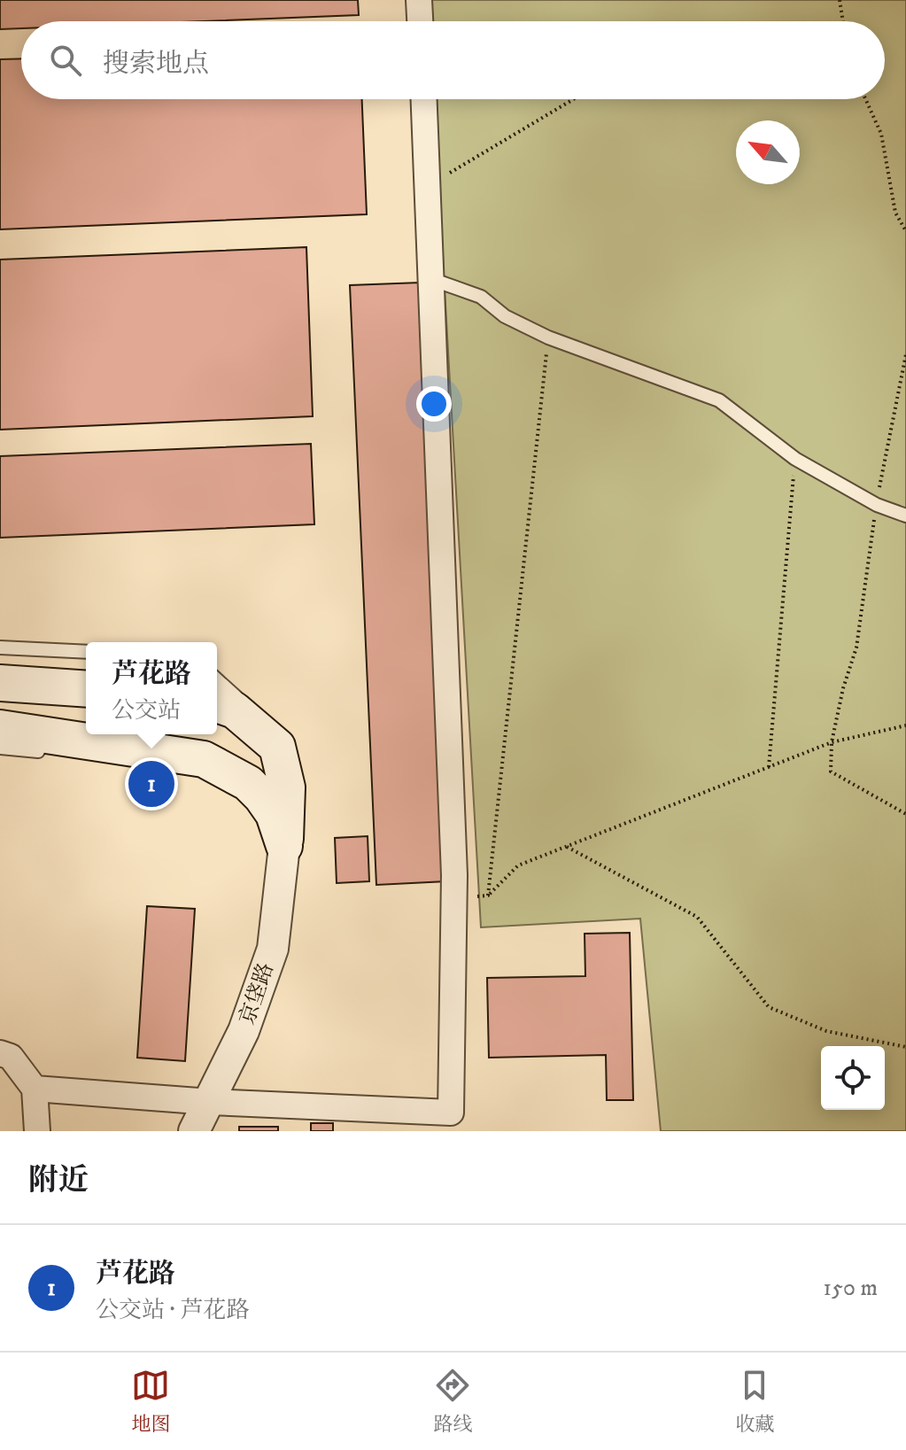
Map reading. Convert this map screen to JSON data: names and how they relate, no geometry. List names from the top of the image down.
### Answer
{
  "streets": {
    "street": ["京垡路"]
  },
  "north": "top left",
  "page": {
    "search": "搜索地点",
    "popup": ["芦花路", "公交站"],
    "pins": "1",
    "heading": "附近",
    "list": [
      {
        "mark": "1",
        "name": "芦花路",
        "note": "公交站 · 芦花路",
        "value": "150 m"
      }
    ],
    "nav": ["地图", "路线", "收藏"]
  }
}
